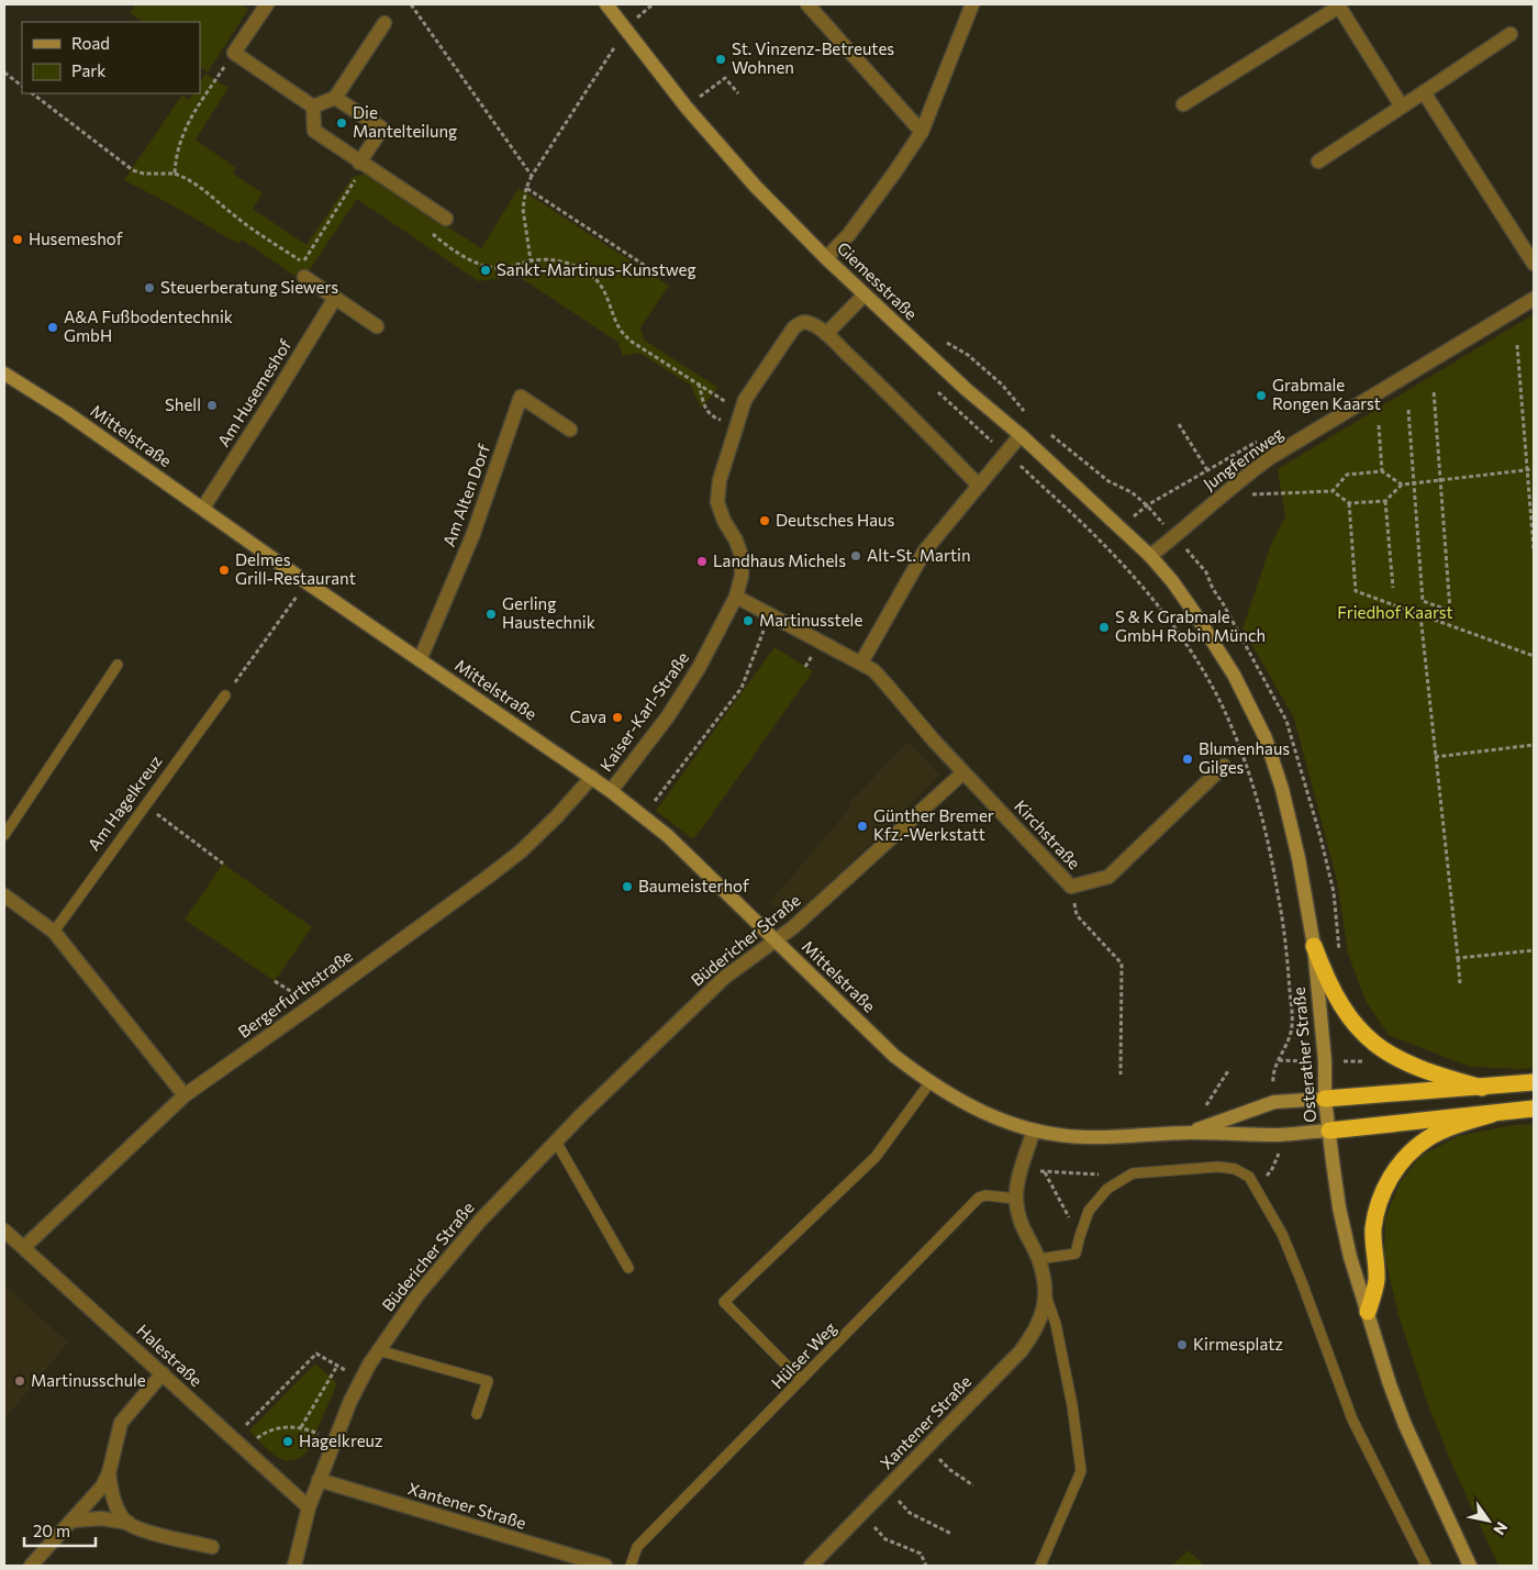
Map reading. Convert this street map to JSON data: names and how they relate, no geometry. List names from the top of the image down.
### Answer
{
  "streets": {
    "main road": ["Giemesstraße", "Mittelstraße", "Osterather Straße"],
    "street": [
      "Am Husemeshof",
      "Jungfernweg",
      "Am Alten Dorf",
      "Kaiser-Karl-Straße",
      "Kirchstraße",
      "Büdericher Straße",
      "Bergerfurthstraße",
      "Halestraße",
      "Xantener Straße"
    ],
    "lane": ["Am Hagelkreuz", "Hülser Weg"]
  },
  "crossings": [
    ["Giemesstraße", "Jungfernweg"],
    ["Giemesstraße", "Osterather Straße"],
    ["Am Husemeshof", "Mittelstraße"],
    ["Mittelstraße", "Am Alten Dorf"],
    ["Mittelstraße", "Kaiser-Karl-Straße"],
    ["Mittelstraße", "Büdericher Straße"],
    ["Mittelstraße", "Bergerfurthstraße"],
    ["Mittelstraße", "Osterather Straße"],
    ["Mittelstraße", "Xantener Straße"],
    ["Jungfernweg", "Osterather Straße"],
    ["Kaiser-Karl-Straße", "Kirchstraße"],
    ["Kirchstraße", "Büdericher Straße"],
    ["Büdericher Straße", "Halestraße"],
    ["Büdericher Straße", "Xantener Straße"],
    ["Bergerfurthstraße", "Halestraße"],
    ["Hülser Weg", "Xantener Straße"]
  ],
  "parks": ["Friedhof Kaarst"],
  "places": [
    "St. Vinzenz-Betreutes Wohnen",
    "Die Mantelteilung",
    "Husemeshof",
    "Sankt-Martinus-Kunstweg",
    "Steuerberatung Siewers",
    "A&A Fußbodentechnik GmbH",
    "Grabmale Rongen Kaarst",
    "Shell",
    "Deutsches Haus",
    "Alt-St. Martin",
    "Landhaus Michels",
    "Delmes Grill-Restaurant",
    "Gerling Haustechnik",
    "Martinusstele",
    "S & K Grabmale GmbH Robin Münch",
    "Cava",
    "Blumenhaus Gilges",
    "Günther Bremer Kfz.-Werkstatt",
    "Baumeisterhof",
    "Kirmesplatz",
    "Martinusschule",
    "Hagelkreuz"
  ],
  "legend": ["Road", "Park"],
  "scale_bar": "20 m",
  "north": "bottom right"
}
